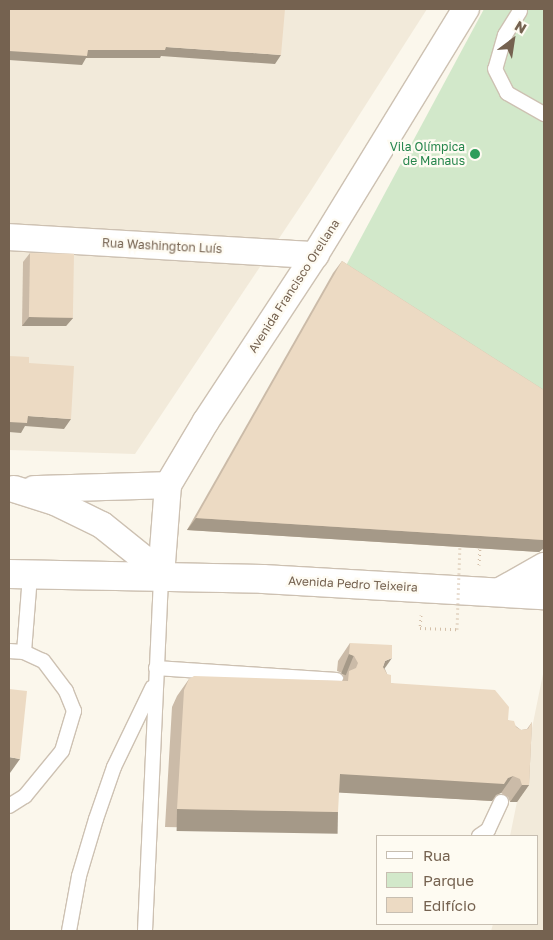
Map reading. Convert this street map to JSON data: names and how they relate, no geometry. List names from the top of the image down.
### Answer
{
  "streets": {
    "street": ["Rua Washington Luís", "Avenida Francisco Orellana", "Avenida Pedro Teixeira"]
  },
  "crossings": [
    ["Rua Washington Luís", "Avenida Francisco Orellana"],
    ["Avenida Francisco Orellana", "Avenida Pedro Teixeira"]
  ],
  "places": ["Vila Olímpica de Manaus"],
  "legend": ["Rua", "Parque", "Edifício"],
  "north": "top right"
}
